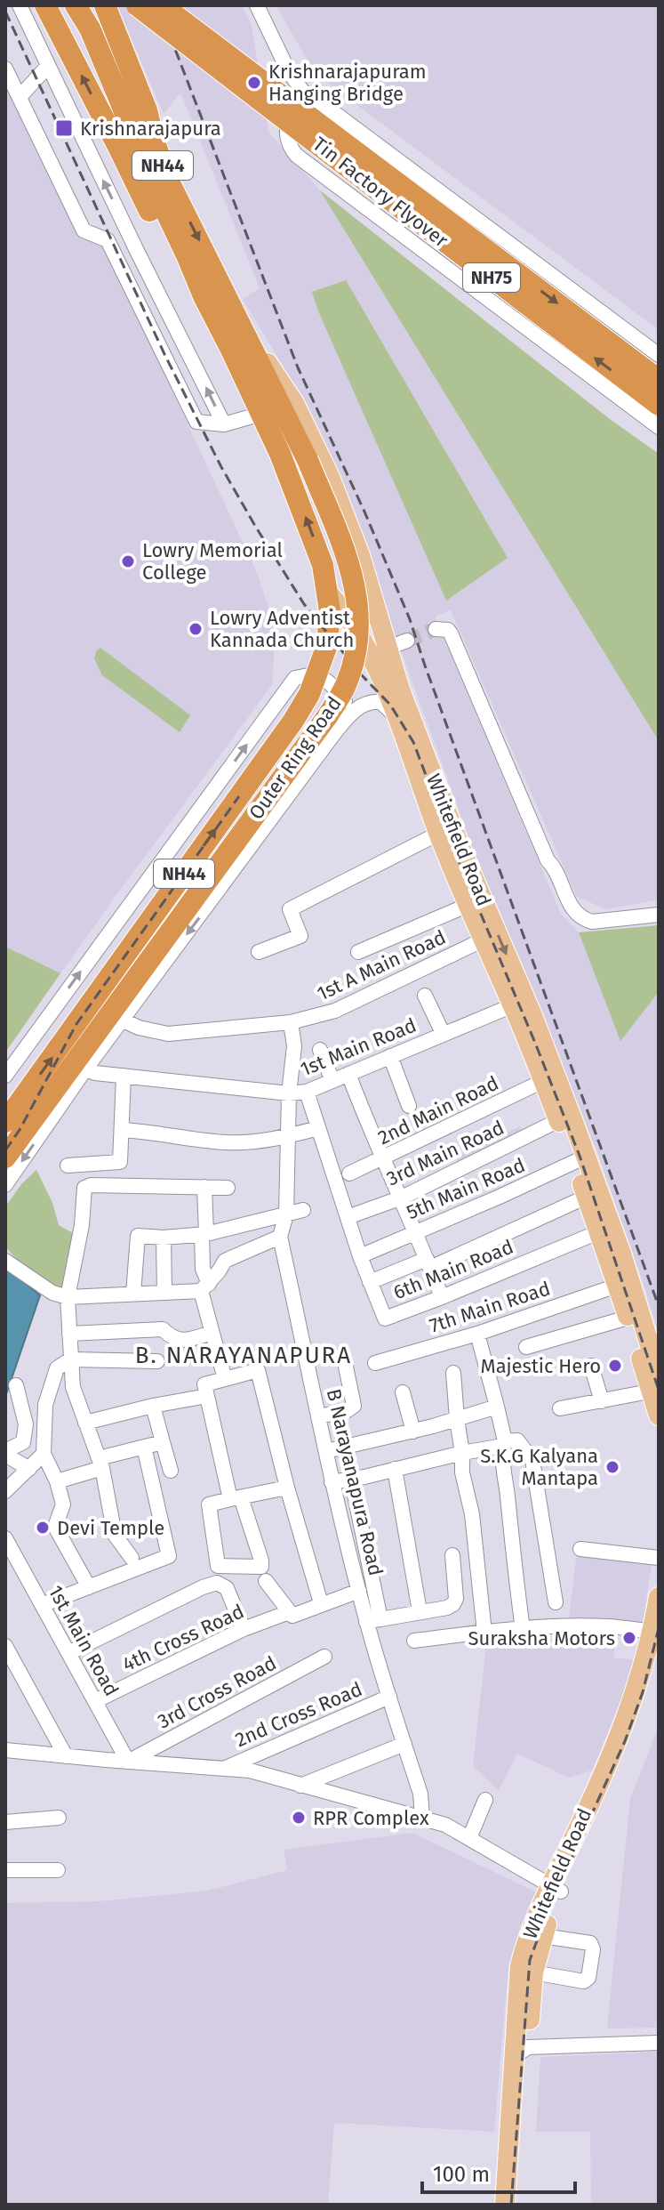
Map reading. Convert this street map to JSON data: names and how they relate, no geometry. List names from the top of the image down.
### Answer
{
  "streets": {
    "highway": [
      "NH44",
      "Tin Factory Flyover",
      "NH75",
      "Outer Ring Road"
    ],
    "main road": ["Whitefield Road"],
    "street": [
      "1st A Main Road",
      "1st Main Road",
      "2nd Main Road",
      "3rd Main Road",
      "5th Main Road",
      "6th Main Road",
      "7th Main Road",
      "B Narayanapura Road",
      "4th Cross Road",
      "3rd Cross Road",
      "2nd Cross Road"
    ]
  },
  "crossings": [
    ["Outer Ring Road", "Whitefield Road"],
    ["Whitefield Road", "1st A Main Road"],
    ["Whitefield Road", "1st Main Road"],
    ["Whitefield Road", "2nd Main Road"],
    ["Whitefield Road", "3rd Main Road"],
    ["Whitefield Road", "5th Main Road"],
    ["Whitefield Road", "6th Main Road"],
    ["Whitefield Road", "7th Main Road"],
    ["1st A Main Road", "B Narayanapura Road"],
    ["1st Main Road", "6th Main Road"],
    ["1st Main Road", "B Narayanapura Road"],
    ["1st Main Road", "4th Cross Road"],
    ["1st Main Road", "3rd Cross Road"],
    ["3rd Main Road", "6th Main Road"],
    ["5th Main Road", "6th Main Road"],
    ["B Narayanapura Road", "4th Cross Road"],
    ["B Narayanapura Road", "2nd Cross Road"]
  ],
  "districts": ["B. NARAYANAPURA"],
  "places": {
    "other": [
      "Krishnarajapuram Hanging Bridge",
      "Lowry Memorial College",
      "Lowry Adventist Kannada Church",
      "Majestic Hero",
      "S.K.G Kalyana Mantapa",
      "Devi Temple",
      "Suraksha Motors",
      "RPR Complex"
    ],
    "transit": ["Krishnarajapura"]
  },
  "scale_bar": "100 m"
}
